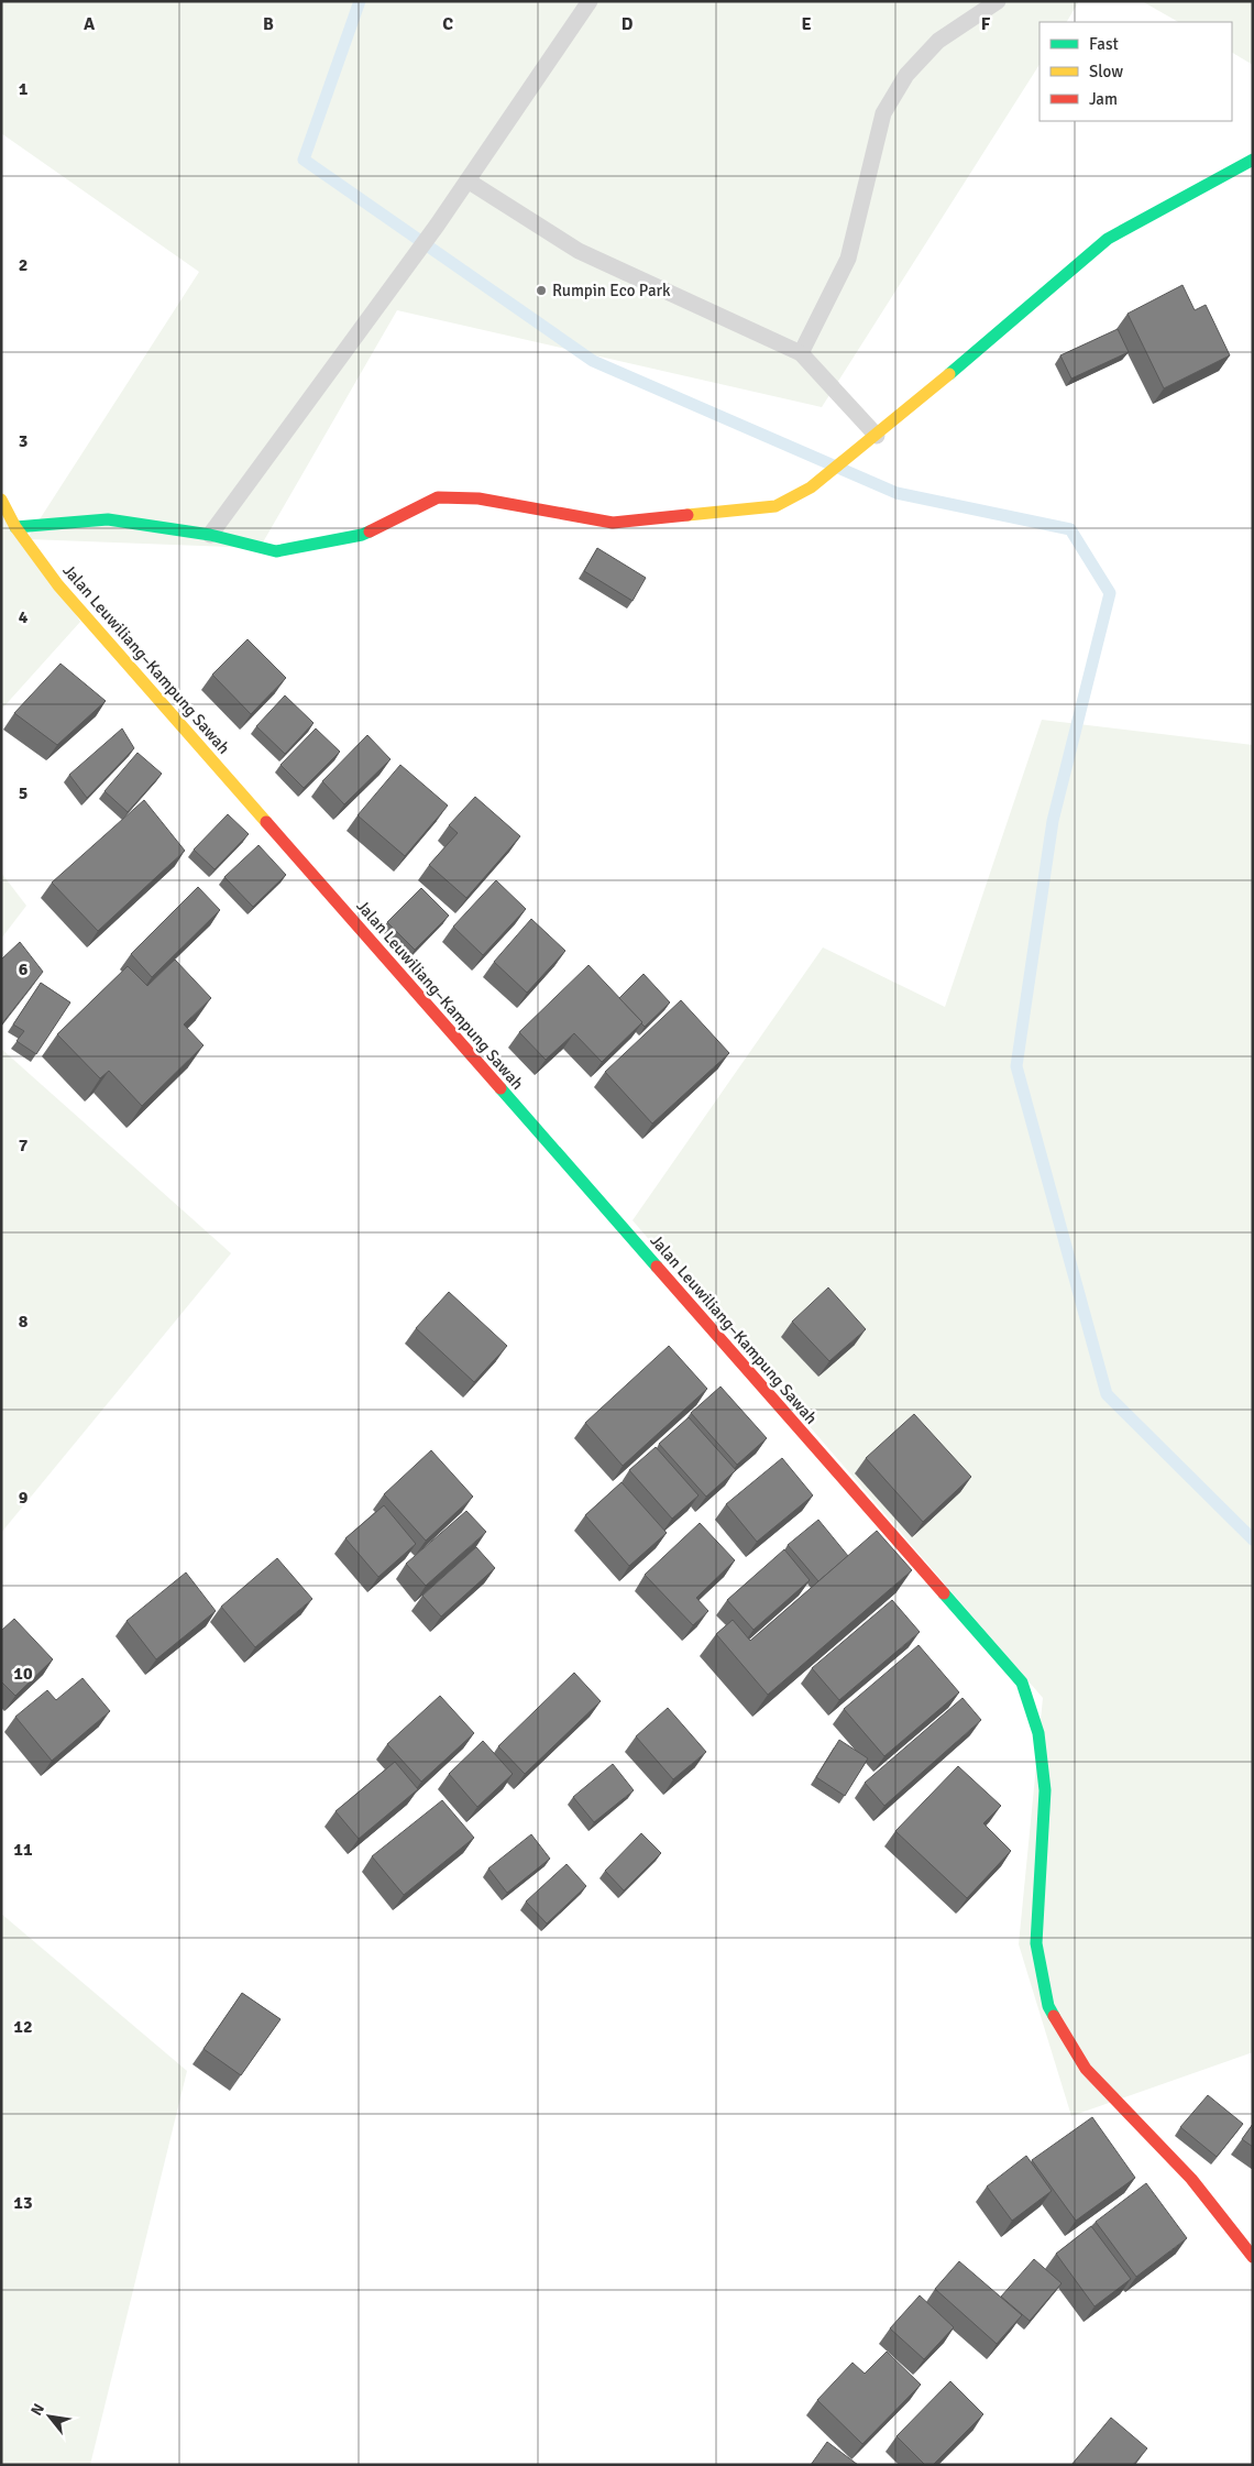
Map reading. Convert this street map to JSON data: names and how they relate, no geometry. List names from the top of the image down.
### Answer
{
  "streets": {
    "main road": ["Jalan Leuwiliang–Kampung Sawah"]
  },
  "places": ["Rumpin Eco Park"],
  "legend": ["Fast", "Slow", "Jam"],
  "north": "top left",
  "grid": {
    "columns": [
      "A",
      "B",
      "C",
      "D",
      "E",
      "F"
    ],
    "rows": [
      "1",
      "2",
      "3",
      "4",
      "5",
      "6",
      "7",
      "8",
      "9",
      "10",
      "11",
      "12",
      "13"
    ]
  }
}
